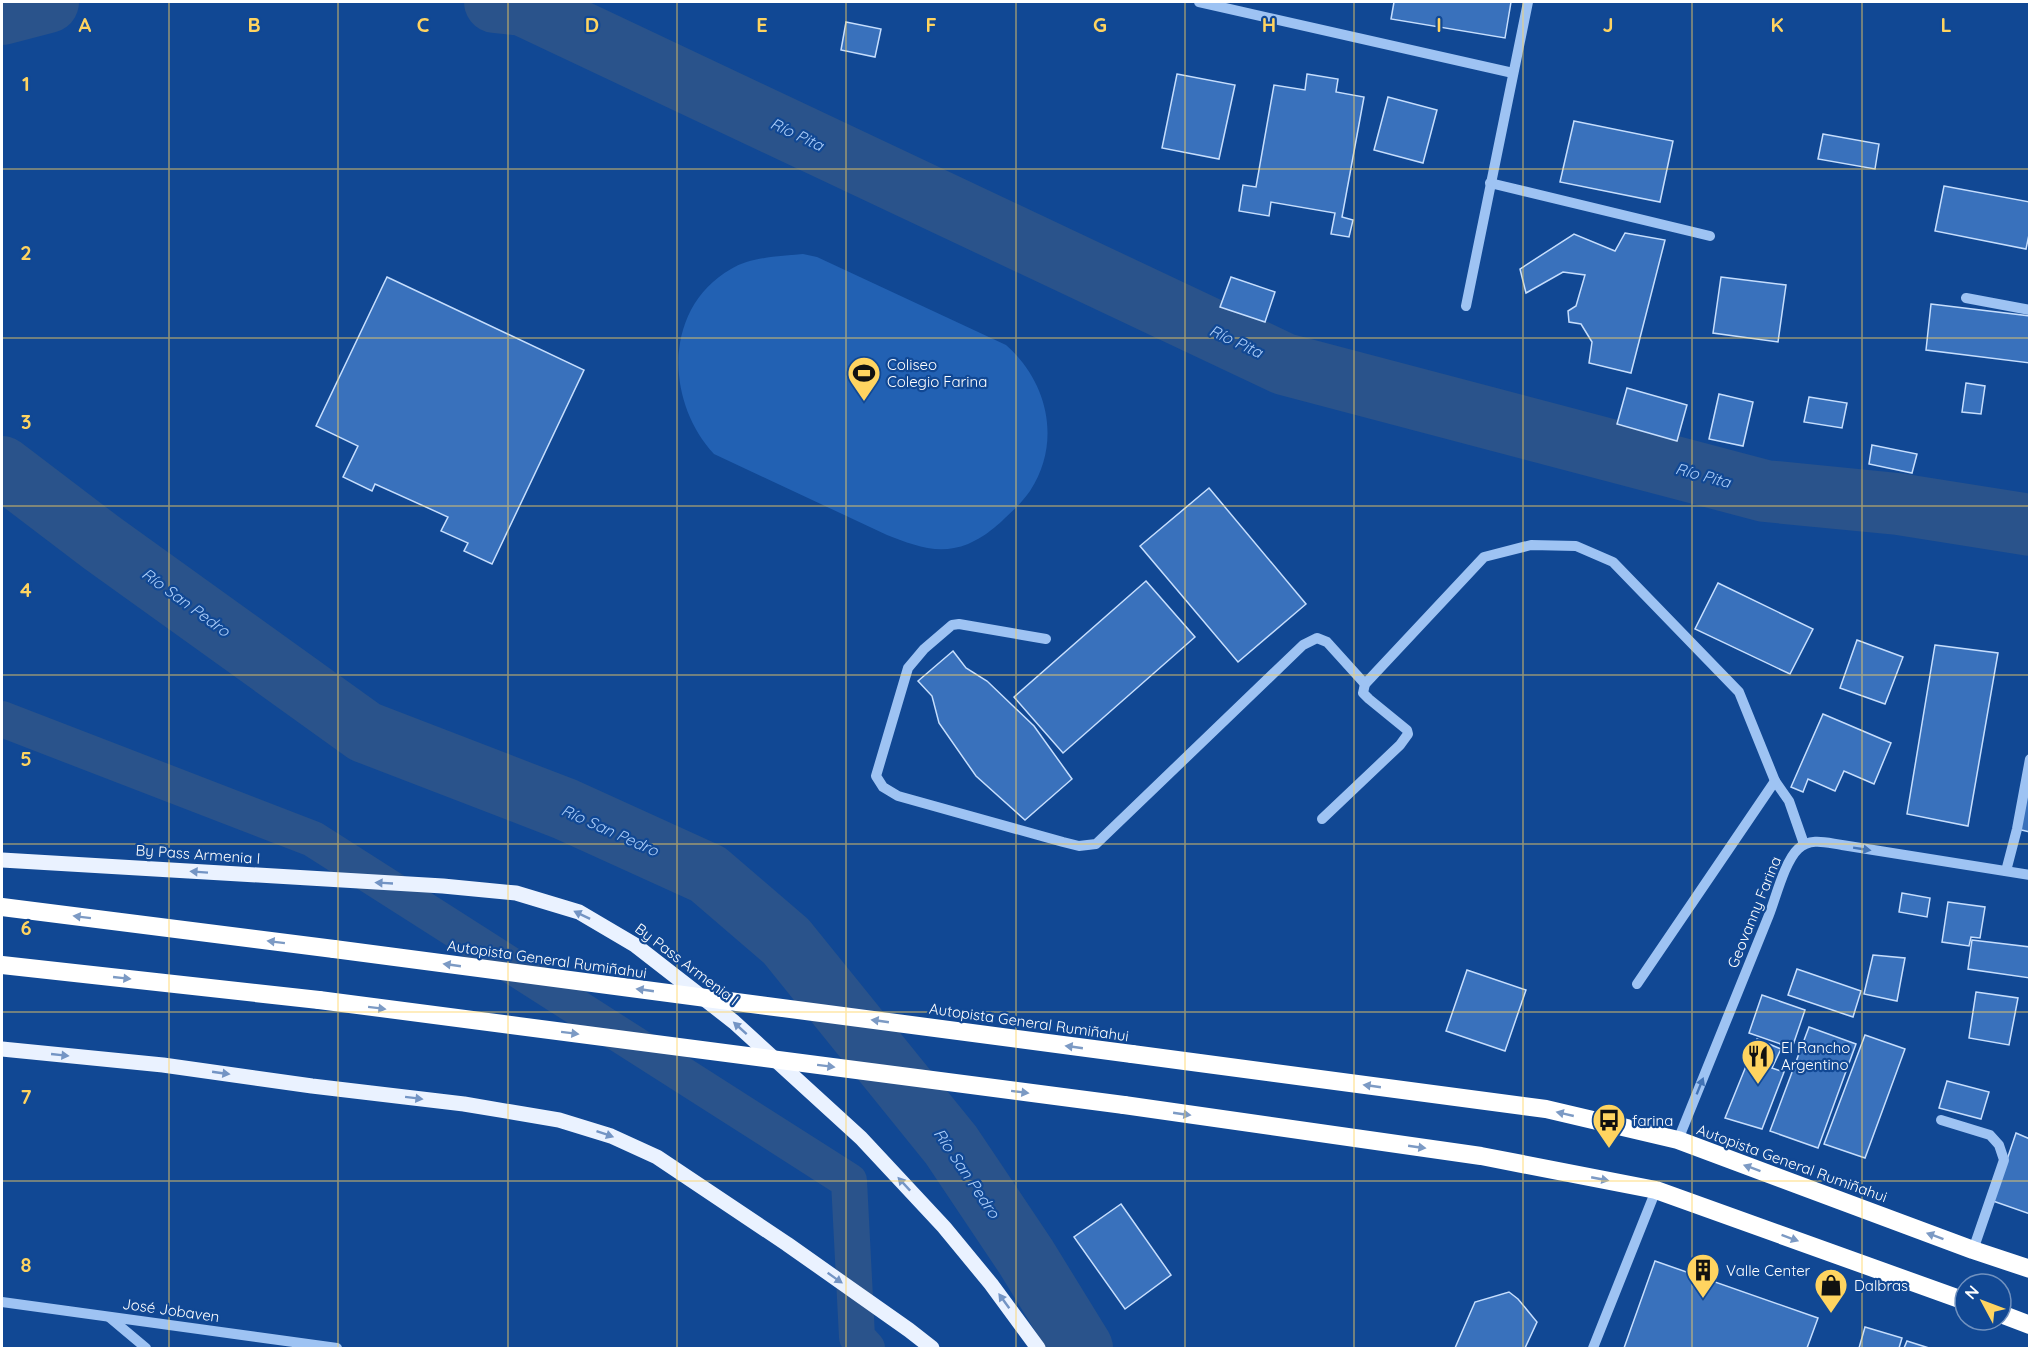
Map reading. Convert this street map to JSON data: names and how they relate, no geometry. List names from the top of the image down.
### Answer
{
  "streets": {
    "highway": ["Autopista General Rumiñahui"],
    "main road": ["By Pass Armenia I"],
    "street": ["Geovanny Farina", "José Jobaven"]
  },
  "crossings": [
    ["Geovanny Farina", "Autopista General Rumiñahui"]
  ],
  "one_way": ["By Pass Armenia I"],
  "water": ["Río Pita", "Río San Pedro"],
  "places": {
    "sports": ["Coliseo Colegio Farina"],
    "restaurant": ["El Rancho Argentino"],
    "bus stop": ["farina"],
    "building": ["Valle Center"],
    "shop": ["Dalbras"]
  },
  "north": "top left",
  "grid": {
    "columns": [
      "A",
      "B",
      "C",
      "D",
      "E",
      "F",
      "G",
      "H",
      "I",
      "J",
      "K",
      "L"
    ],
    "rows": [
      "1",
      "2",
      "3",
      "4",
      "5",
      "6",
      "7",
      "8"
    ]
  }
}
